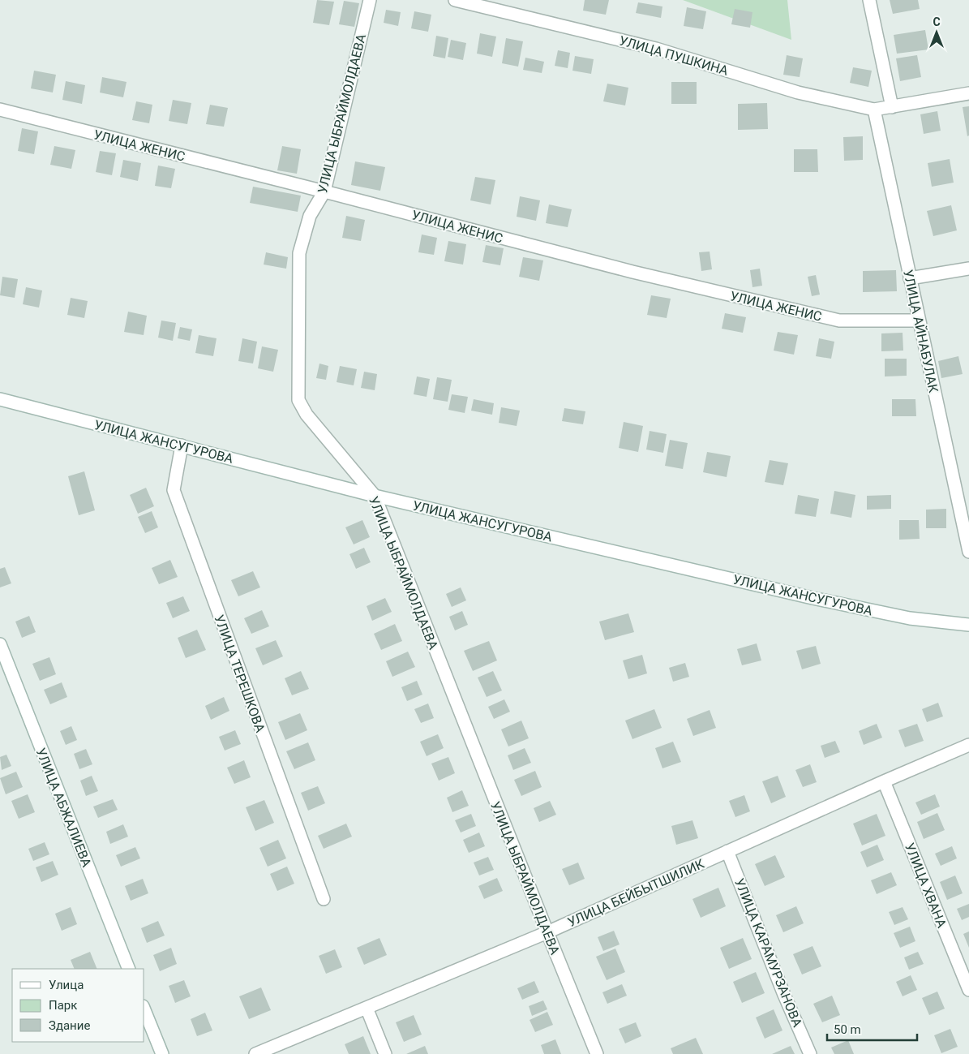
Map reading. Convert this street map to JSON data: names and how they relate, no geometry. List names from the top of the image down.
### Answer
{
  "streets": {
    "street": [
      "УЛИЦА ПУШКИНА",
      "УЛИЦА ЫБРАЙМОЛДАЕВА",
      "УЛИЦА ЖЕНИС",
      "УЛИЦА АЙНАБУЛАК",
      "УЛИЦА ЖАНСУГУРОВА",
      "УЛИЦА ТЕРЕШКОВА",
      "УЛИЦА АБЖАЛИЕВА",
      "УЛИЦА ХВАНА",
      "УЛИЦА БЕЙБЫТШИЛИК",
      "УЛИЦА КАРАМУРЗАНОВА"
    ]
  },
  "crossings": [
    ["УЛИЦА ПУШКИНА", "УЛИЦА АЙНАБУЛАК"],
    ["УЛИЦА ЫБРАЙМОЛДАЕВА", "УЛИЦА ЖЕНИС"],
    ["УЛИЦА ЫБРАЙМОЛДАЕВА", "УЛИЦА ЖАНСУГУРОВА"],
    ["УЛИЦА ЫБРАЙМОЛДАЕВА", "УЛИЦА БЕЙБЫТШИЛИК"],
    ["УЛИЦА ЖЕНИС", "УЛИЦА АЙНАБУЛАК"],
    ["УЛИЦА ЖАНСУГУРОВА", "УЛИЦА ТЕРЕШКОВА"],
    ["УЛИЦА ХВАНА", "УЛИЦА БЕЙБЫТШИЛИК"],
    ["УЛИЦА БЕЙБЫТШИЛИК", "УЛИЦА КАРАМУРЗАНОВА"]
  ],
  "legend": ["Улица", "Парк", "Здание"],
  "scale_bar": "50 m",
  "north": "top"
}
